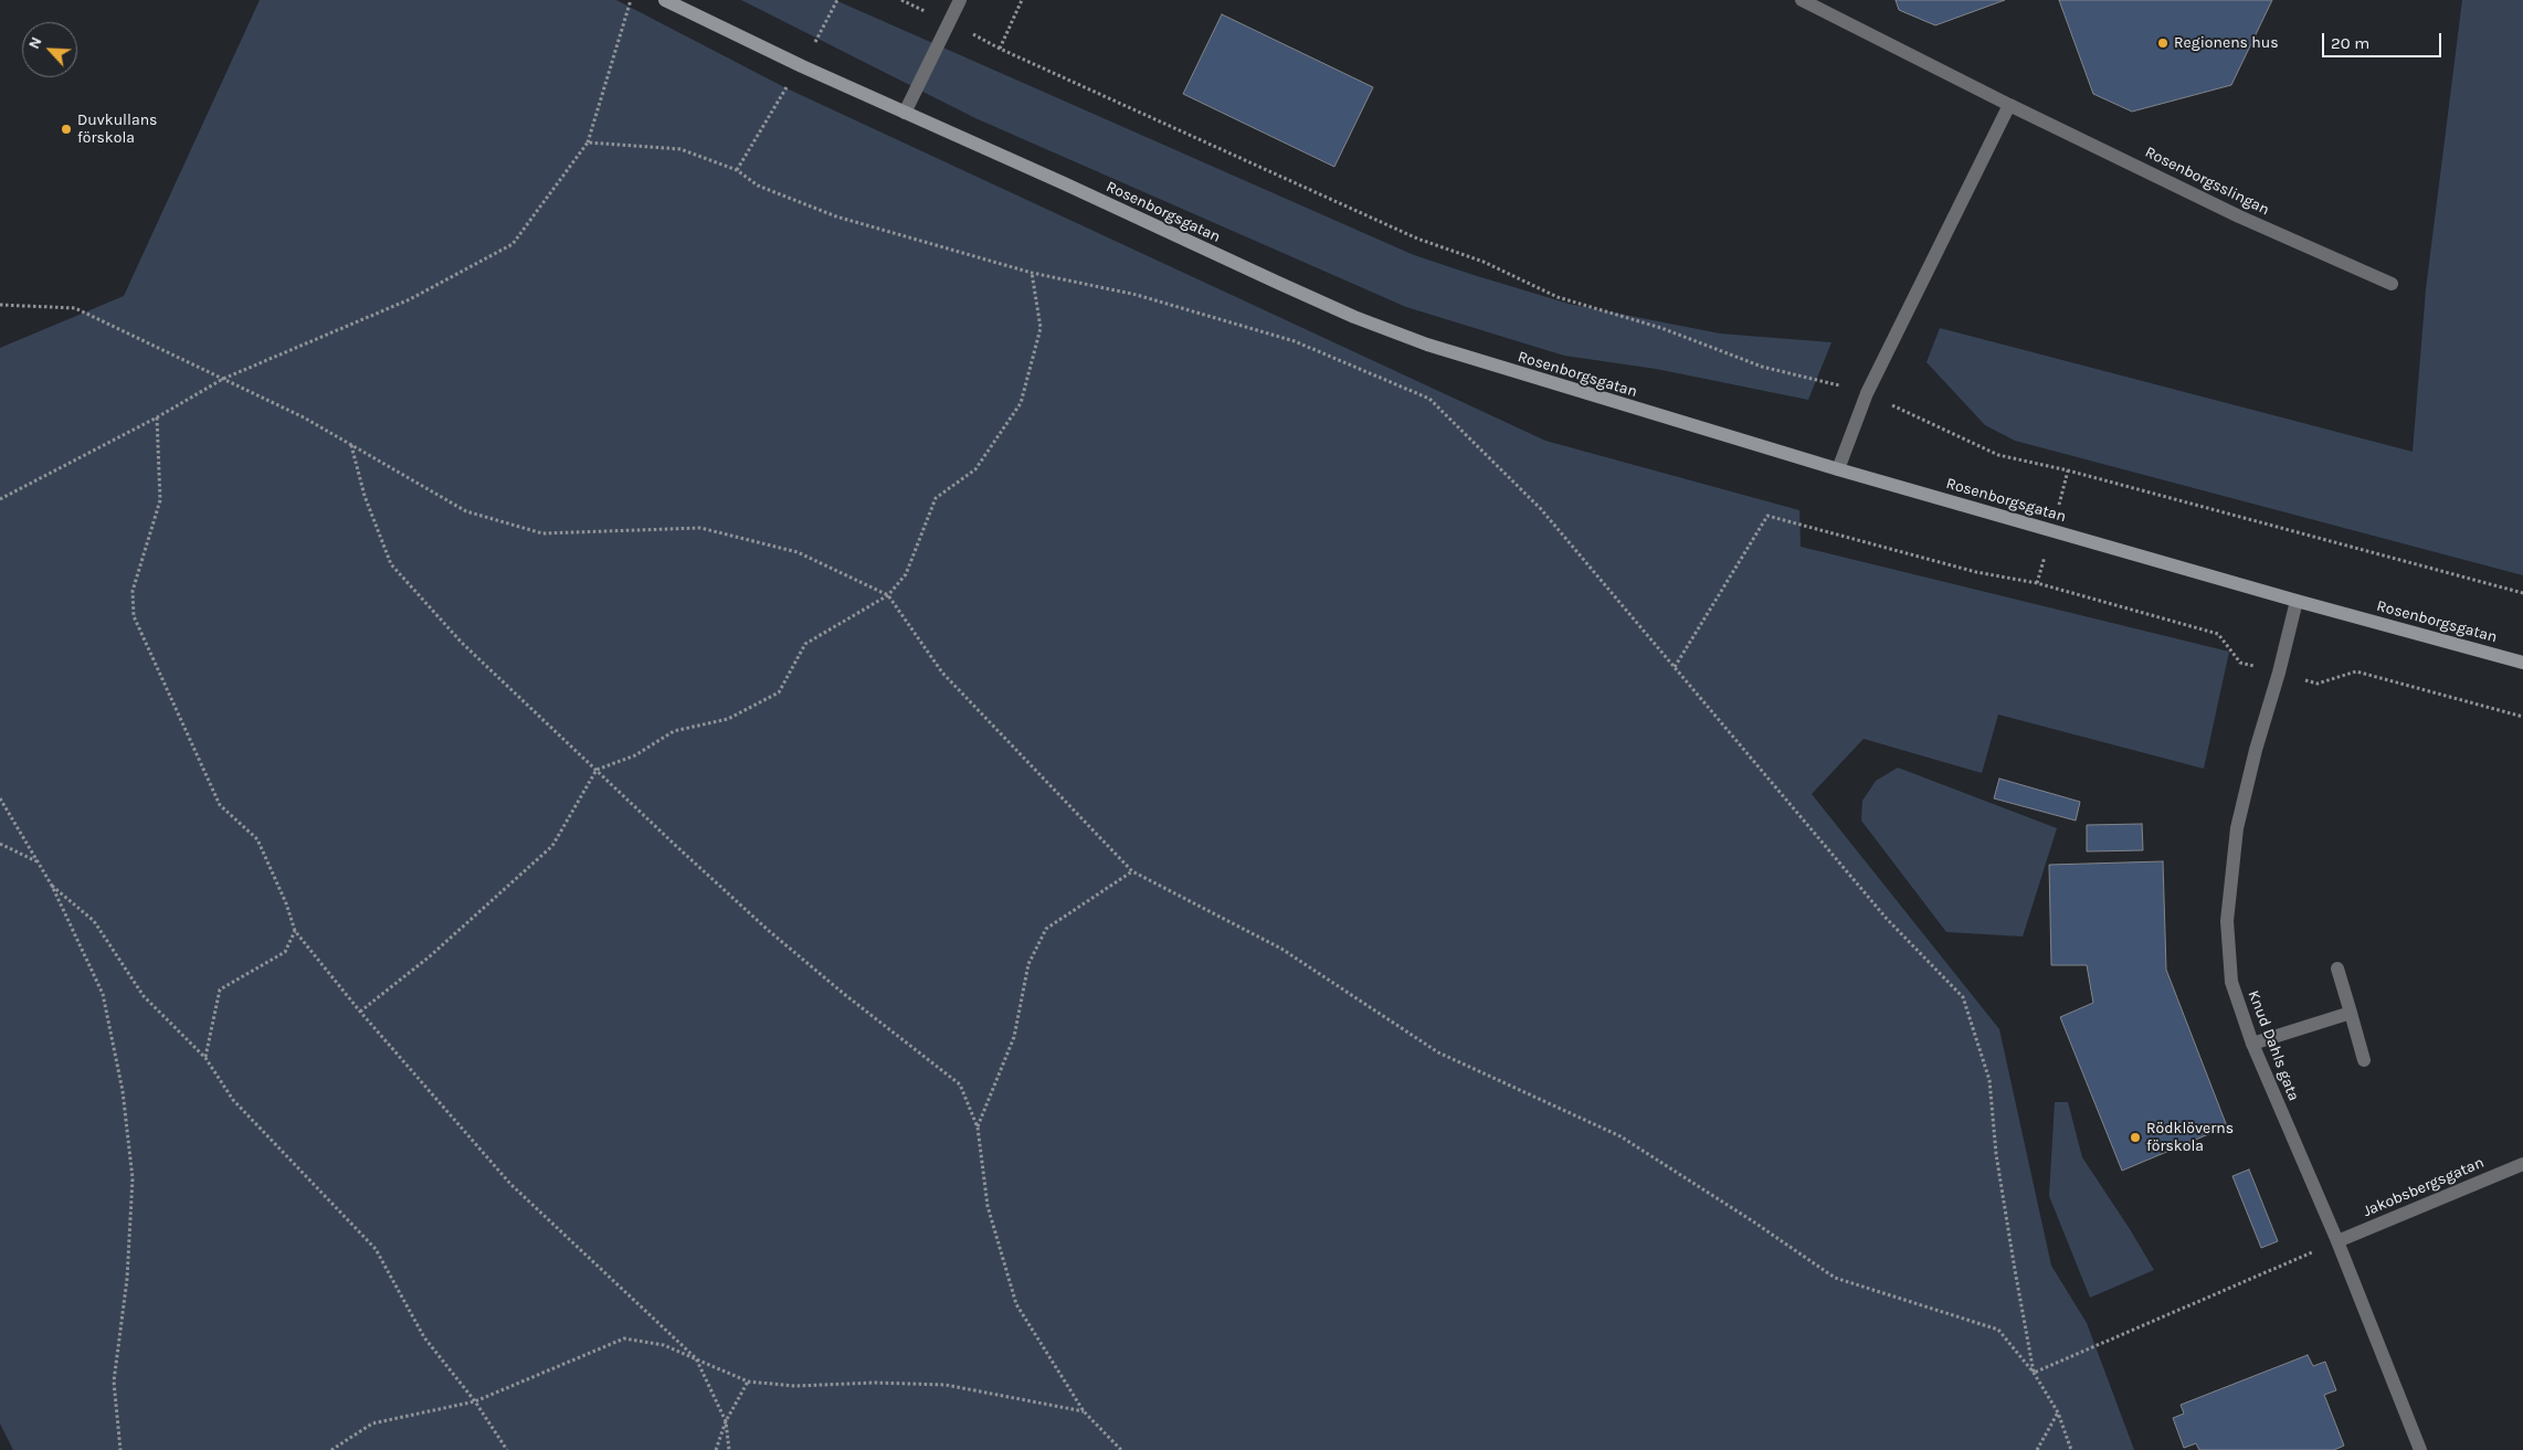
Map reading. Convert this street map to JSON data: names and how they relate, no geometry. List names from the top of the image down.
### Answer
{
  "streets": {
    "street": [
      "Rosenborgsslingan",
      "Rosenborgsgatan",
      "Knud Dahls gata",
      "Jakobsbergsgatan"
    ]
  },
  "crossings": [
    ["Rosenborgsgatan", "Knud Dahls gata"],
    ["Knud Dahls gata", "Jakobsbergsgatan"]
  ],
  "places": ["Regionens hus", "Duvkullans förskola", "Rödklöverns förskola"],
  "scale_bar": "20 m",
  "north": "top left"
}
